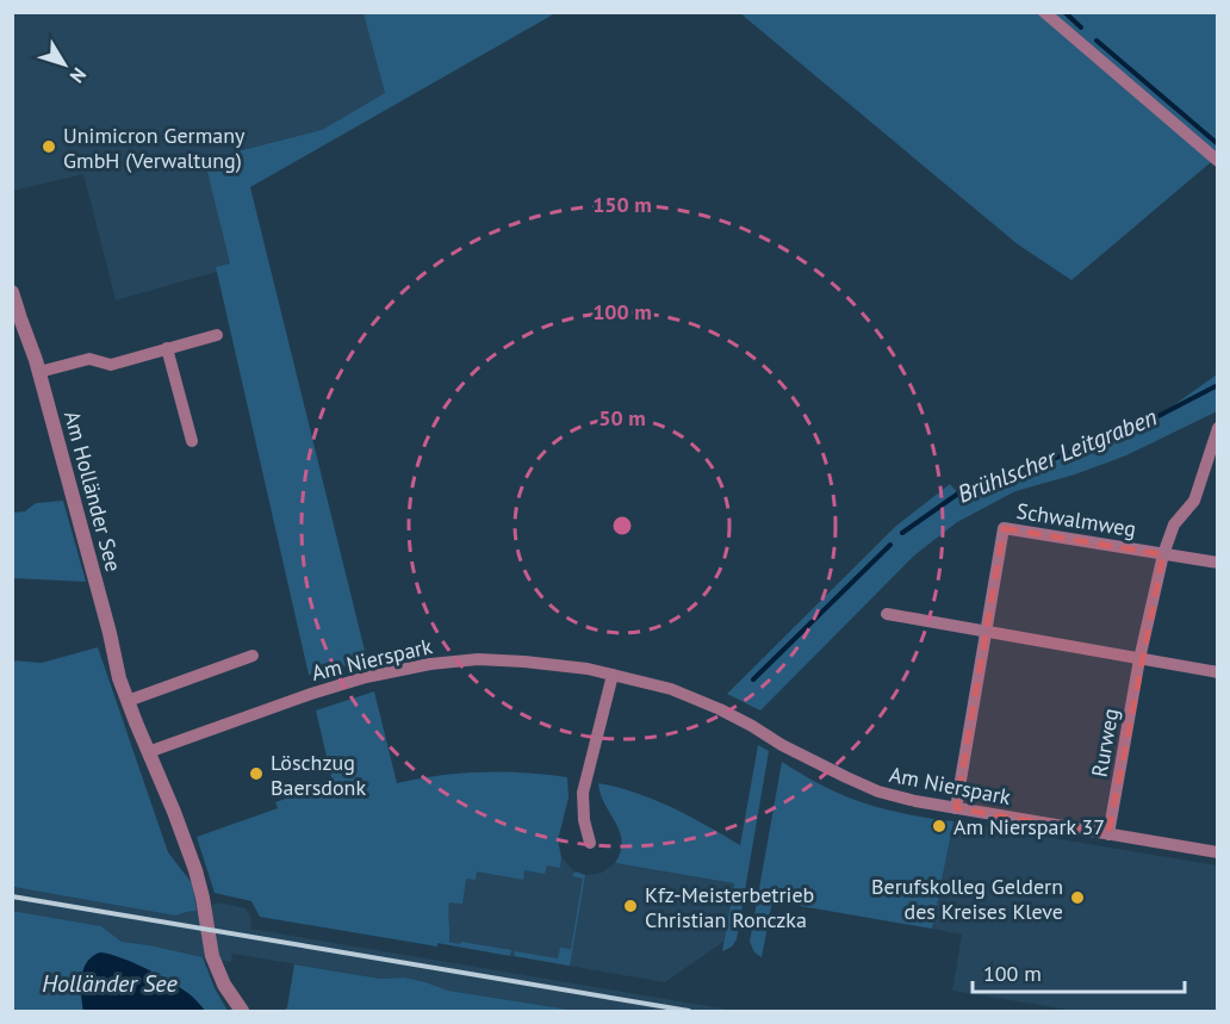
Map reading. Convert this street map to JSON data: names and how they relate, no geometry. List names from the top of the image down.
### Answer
{
  "streets": {
    "street": [
      "Am Holländer See",
      "Schwalmweg",
      "Am Nierspark",
      "Rurweg"
    ]
  },
  "crossings": [
    ["Am Holländer See", "Am Nierspark"],
    ["Schwalmweg", "Am Nierspark"],
    ["Schwalmweg", "Rurweg"],
    ["Am Nierspark", "Rurweg"]
  ],
  "water": ["Brühlscher Leitgraben", "Holländer See"],
  "places": [
    "Unimicron Germany GmbH (Verwaltung)",
    "Löschzug Baersdonk",
    "Am Nierspark 37",
    "Berufskolleg Geldern des Kreises Kleve",
    "Kfz-Meisterbetrieb Christian Ronczka"
  ],
  "scale_bar": "100 m",
  "north": "bottom right",
  "rings": ["150 m", "100 m", "50 m"]
}
